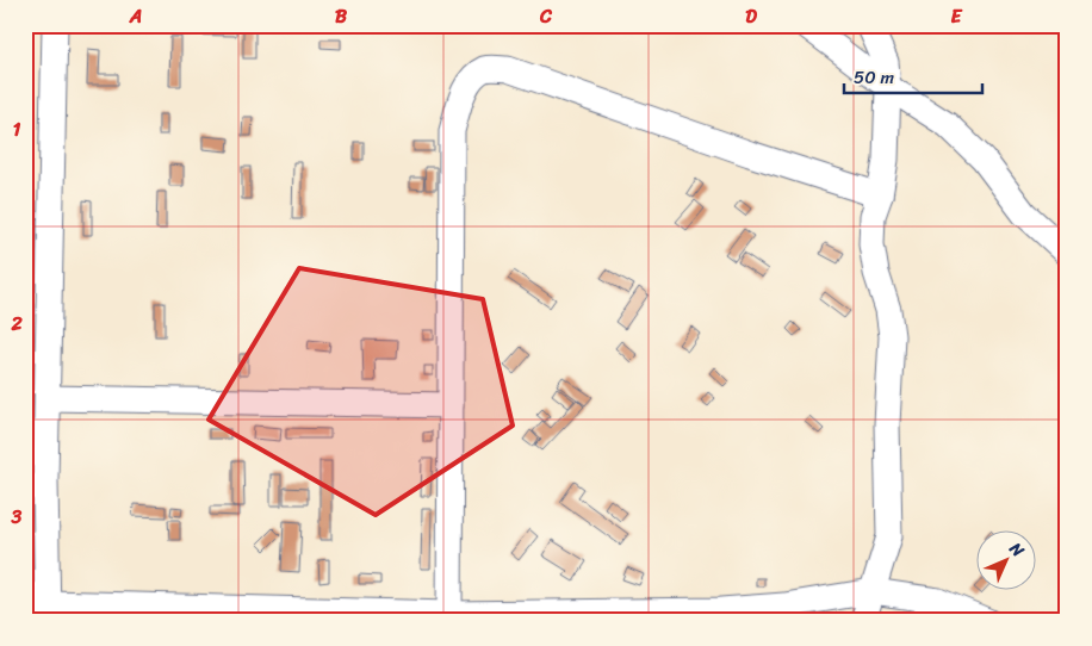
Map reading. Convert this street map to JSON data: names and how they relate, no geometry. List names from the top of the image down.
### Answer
{
  "scale_bar": "50 m",
  "north": "top right",
  "grid": {
    "columns": [
      "A",
      "B",
      "C",
      "D",
      "E"
    ],
    "rows": ["1", "2", "3"]
  }
}
